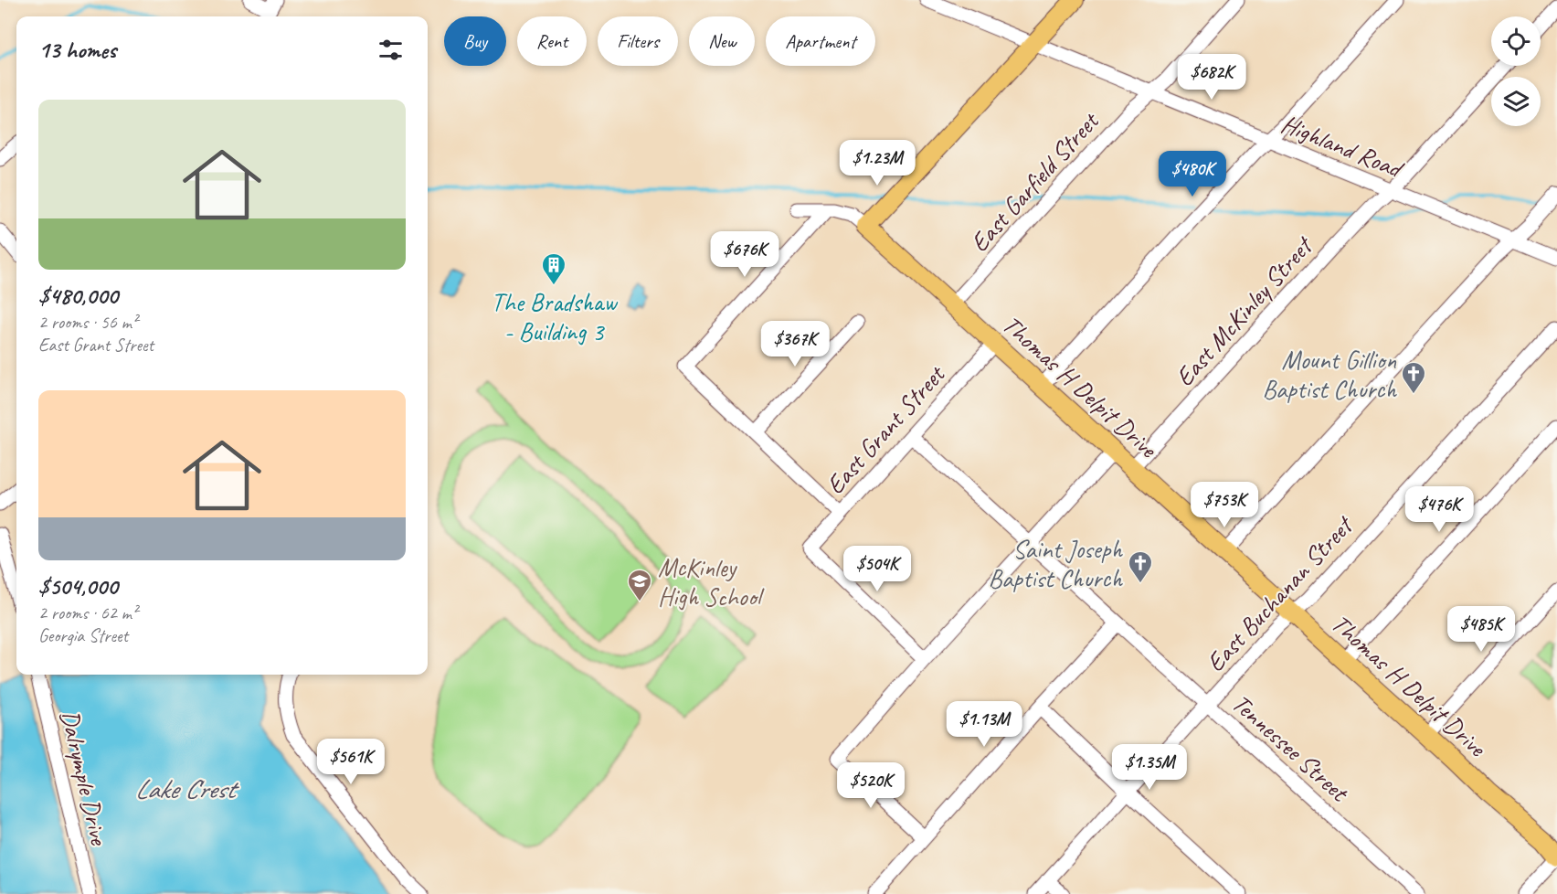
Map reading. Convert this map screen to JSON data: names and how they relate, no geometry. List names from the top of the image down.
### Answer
{
  "streets": {
    "main road": ["Thomas H Delpit Drive"],
    "street": [
      "Highland Road",
      "East Garfield Street",
      "East McKinley Street",
      "East Grant Street",
      "East Buchanan Street",
      "Tennessee Street",
      "Dalrymple Drive"
    ]
  },
  "crossings": [
    ["Highland Road", "East Garfield Street"],
    ["Highland Road", "East McKinley Street"],
    ["East Garfield Street", "Thomas H Delpit Drive"],
    ["East McKinley Street", "Thomas H Delpit Drive"],
    ["Thomas H Delpit Drive", "East Grant Street"],
    ["Thomas H Delpit Drive", "East Buchanan Street"],
    ["East Grant Street", "Tennessee Street"],
    ["East Buchanan Street", "Tennessee Street"]
  ],
  "water": ["Lake Crest"],
  "places": {
    "building": ["The Bradshaw - Building 3"],
    "church": ["Mount Gillion Baptist Church", "Saint Joseph Baptist Church"],
    "school or university": ["McKinley High School"]
  },
  "page": {
    "chip": [
      "Buy",
      "Rent",
      "Filters",
      "New",
      "Apartment"
    ],
    "heading": "13 homes",
    "price": [
      "$682K",
      "$1.23M",
      "$480K",
      "$676K",
      "$367K",
      "$753K",
      "$476K",
      "$504K",
      "$485K",
      "$1.13M",
      "$561K",
      "$1.35M",
      "$520K"
    ],
    "list": [
      {
        "name": "$480,000",
        "note": "2 rooms · 56 m² · East Grant Street"
      },
      {
        "name": "$504,000",
        "note": "2 rooms · 62 m² · Georgia Street"
      }
    ]
  }
}
